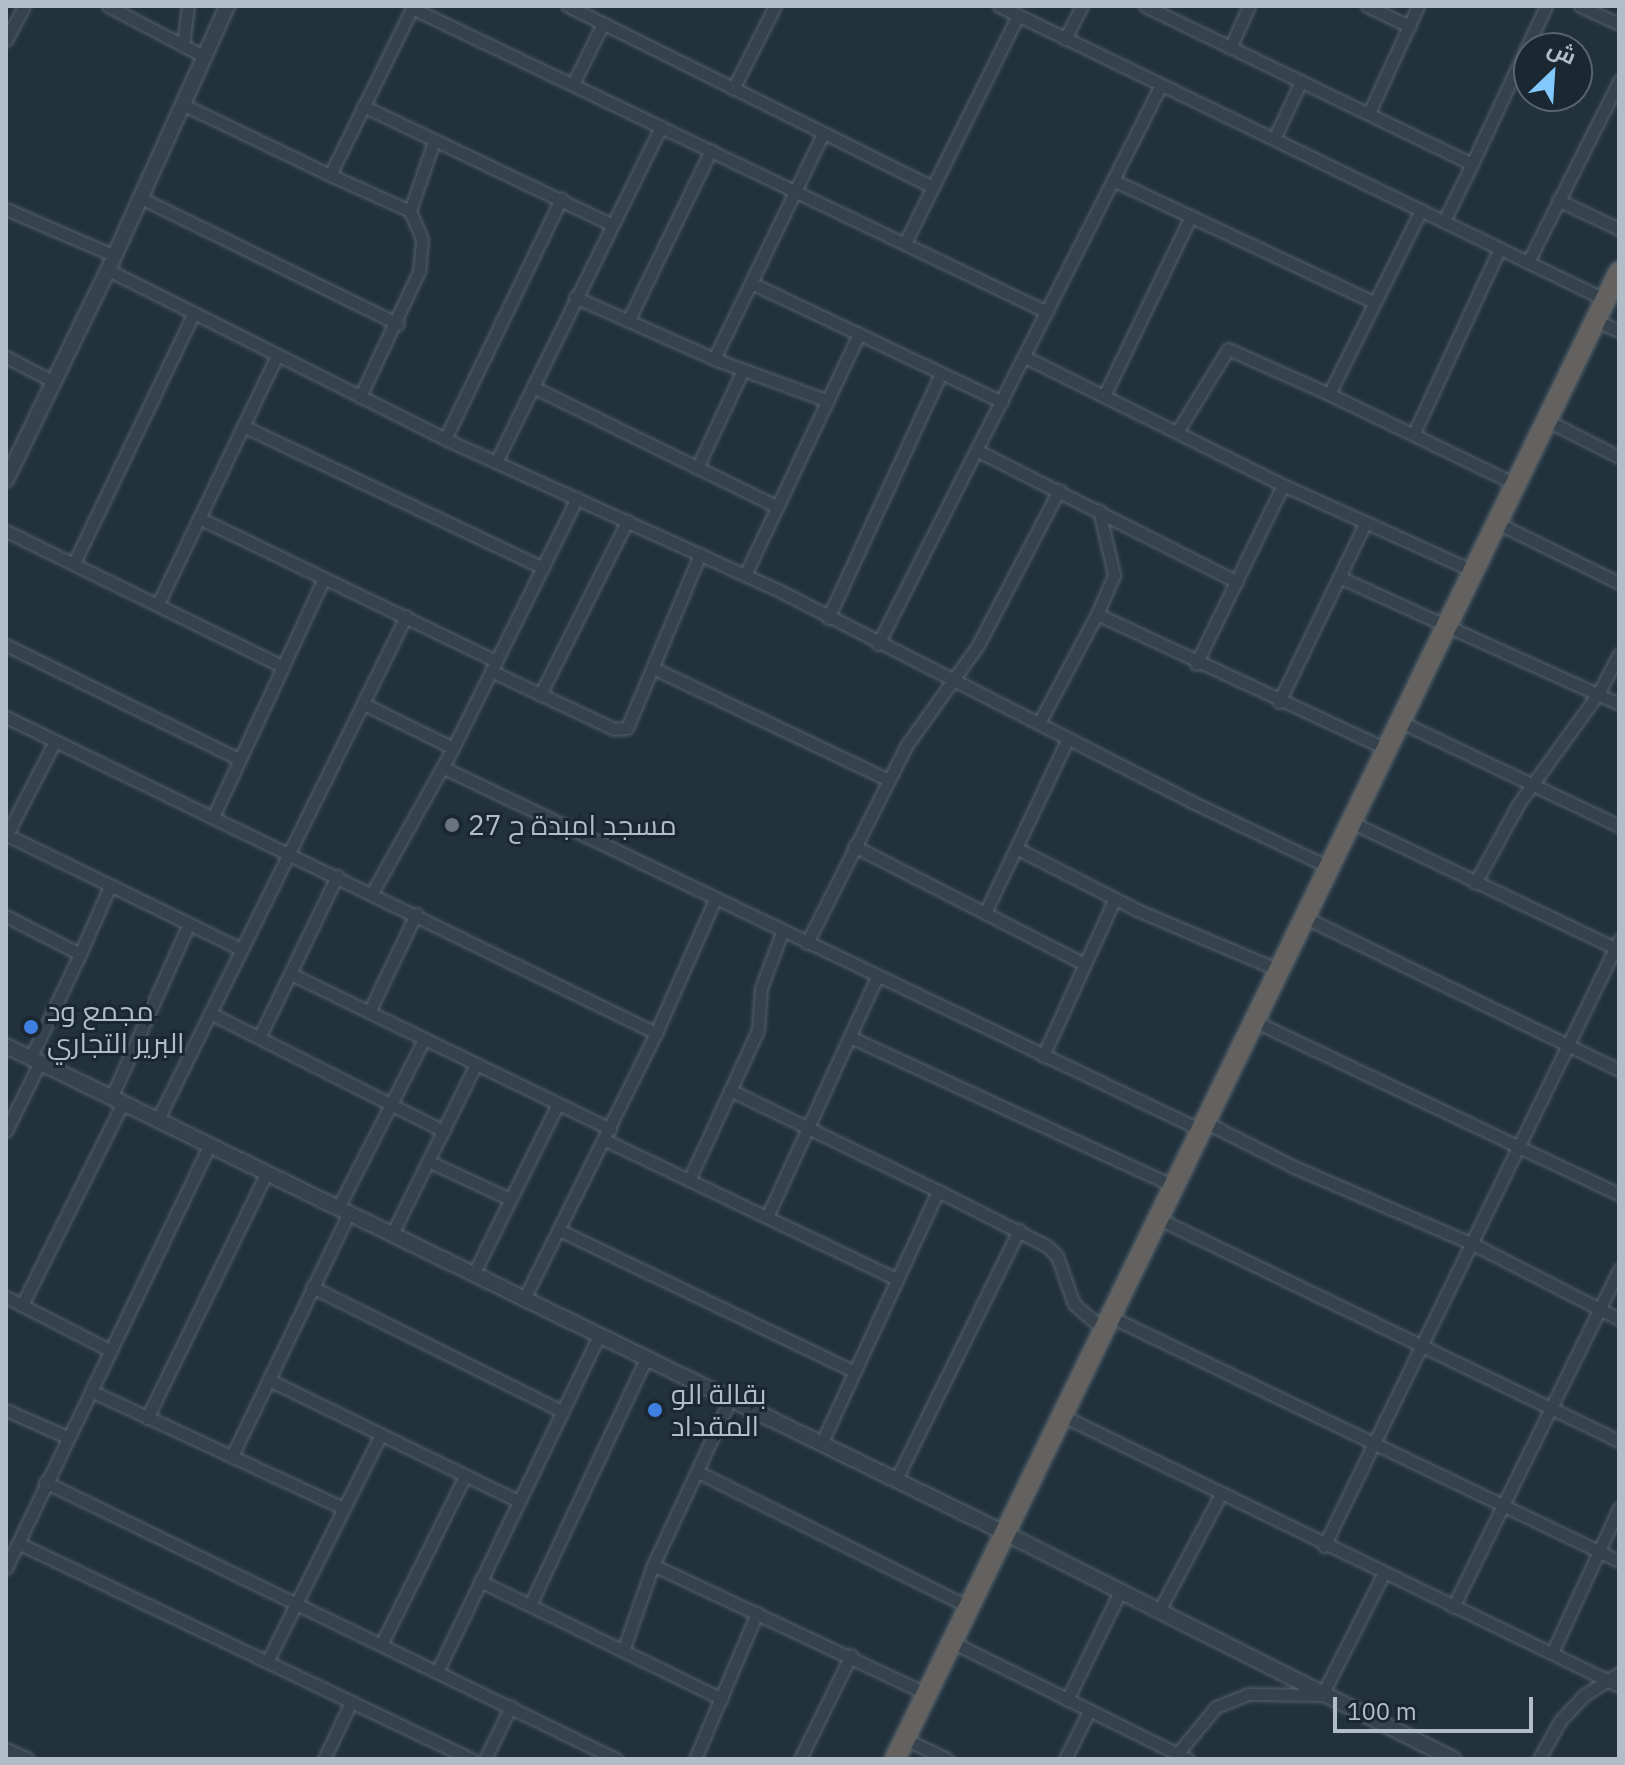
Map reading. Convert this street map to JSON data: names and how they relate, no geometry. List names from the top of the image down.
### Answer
{
  "places": ["مسجد امبدة ح 27", "مجمع ود البرير التجاري", "بقالة الو المقداد"],
  "scale_bar": "100 m",
  "north": "top right"
}
